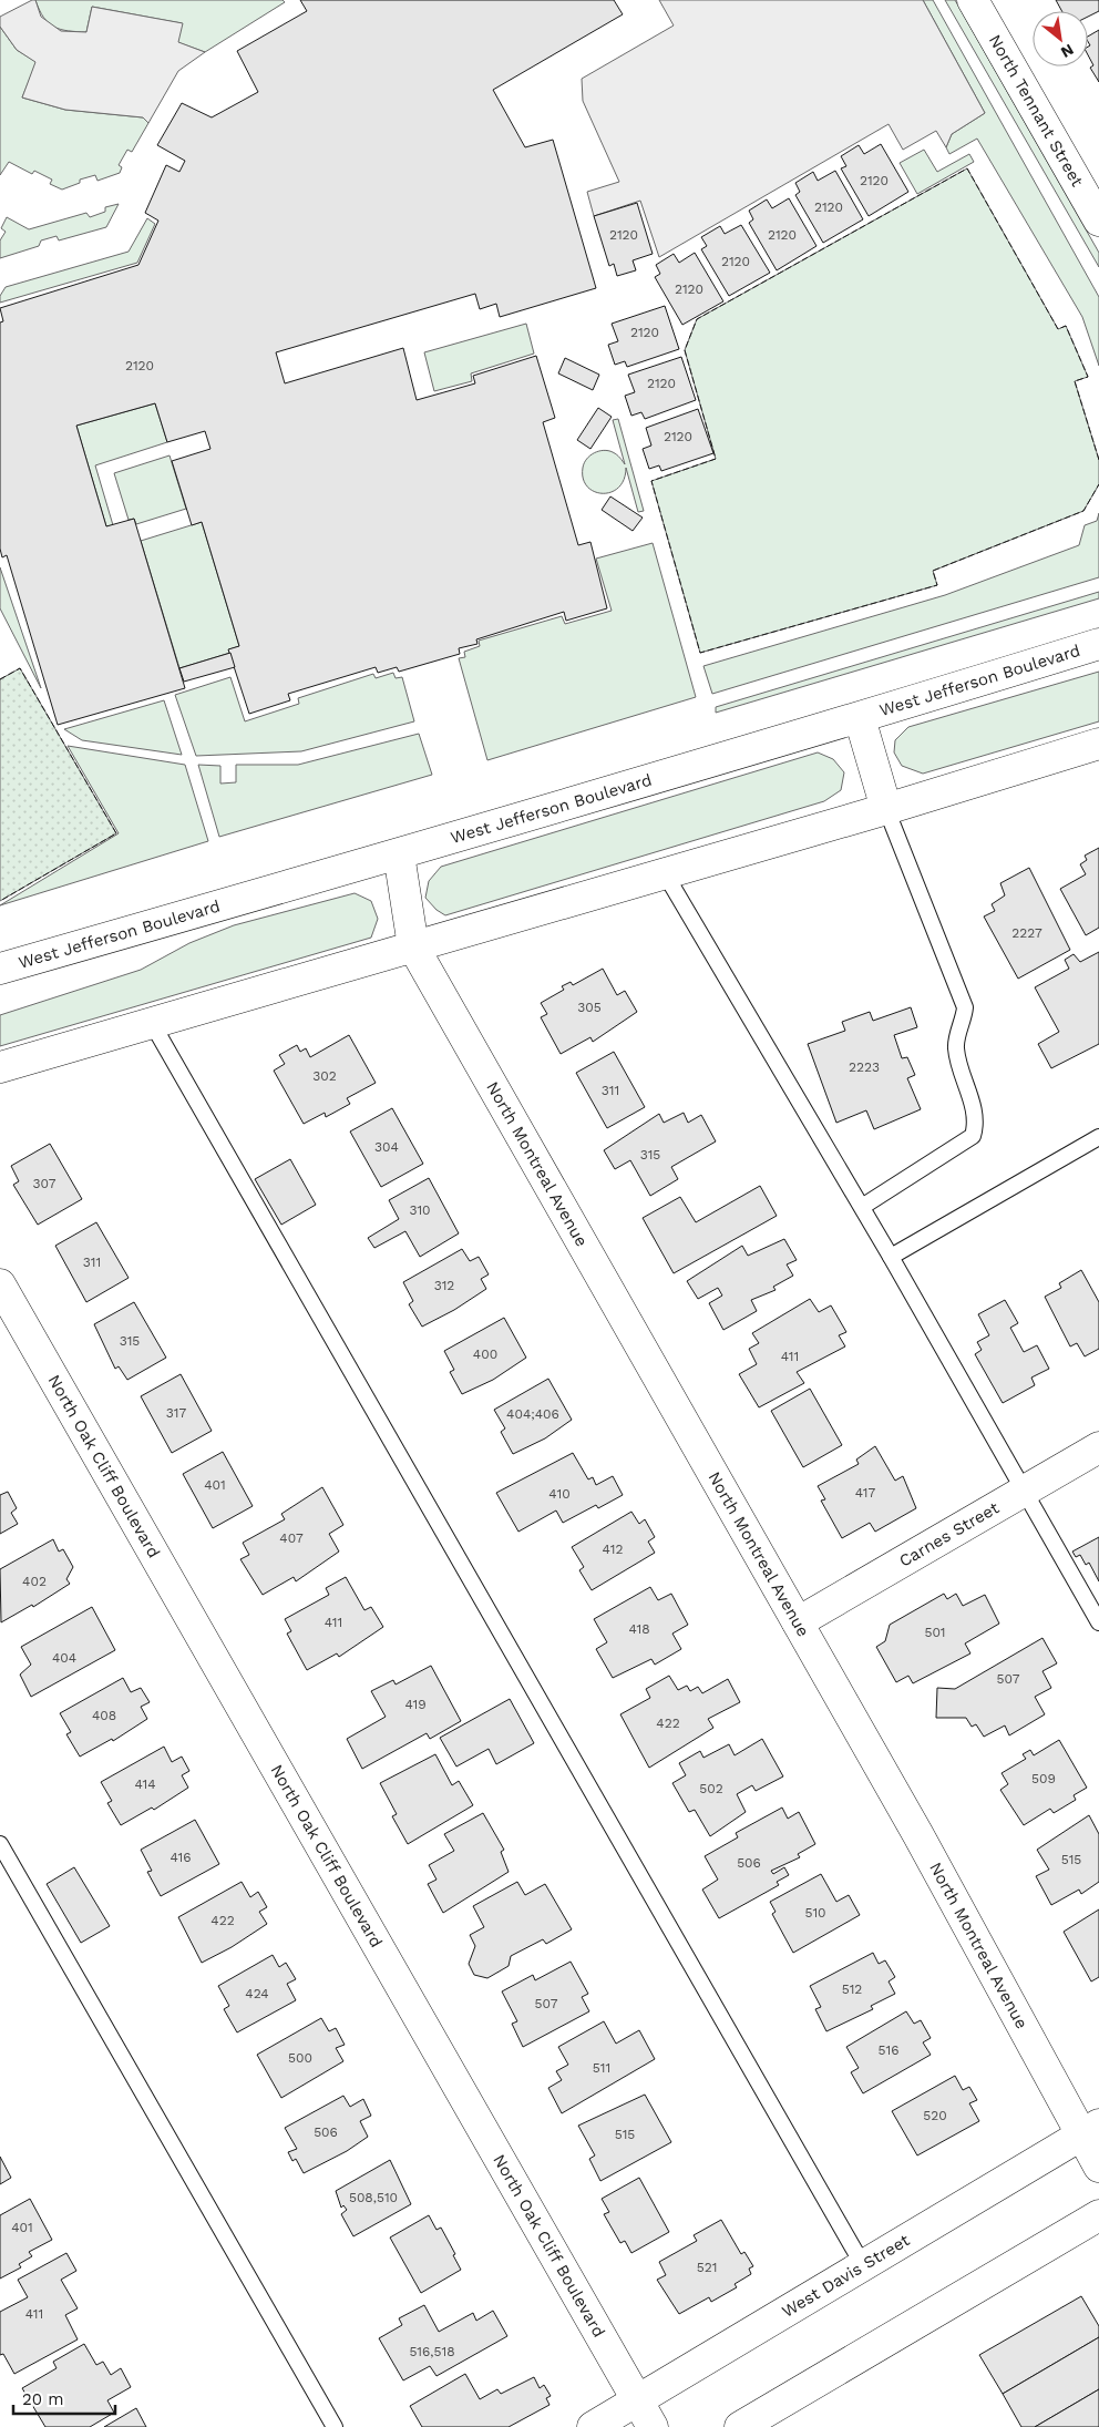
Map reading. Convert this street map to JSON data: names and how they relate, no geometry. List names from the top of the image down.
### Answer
{
  "streets": {
    "main road": [
      "North Tennant Street",
      "West Jefferson Boulevard",
      "North Montreal Avenue",
      "North Oak Cliff Boulevard",
      "Carnes Street",
      "West Davis Street"
    ]
  },
  "crossings": [
    ["North Montreal Avenue", "Carnes Street"],
    ["North Montreal Avenue", "West Davis Street"],
    ["North Oak Cliff Boulevard", "West Davis Street"]
  ],
  "house_numbers": [
    "2120",
    "2120",
    "2120",
    "2120",
    "2120",
    "2120",
    "2120",
    "2120",
    "2120",
    "2120",
    "2227",
    "305",
    "2223",
    "302",
    "311",
    "304",
    "315",
    "307",
    "310",
    "311",
    "312",
    "315",
    "400",
    "411",
    "317",
    "404;406",
    "401",
    "417",
    "410",
    "407",
    "412",
    "402",
    "411",
    "418",
    "501",
    "404",
    "507",
    "419",
    "408",
    "422",
    "509",
    "414",
    "502",
    "416",
    "515",
    "506",
    "510",
    "422",
    "512",
    "424",
    "507",
    "516",
    "500",
    "511",
    "520",
    "506",
    "515",
    "508,510",
    "401",
    "521",
    "411",
    "516,518"
  ],
  "scale_bar": "20 m",
  "north": "bottom right"
}
